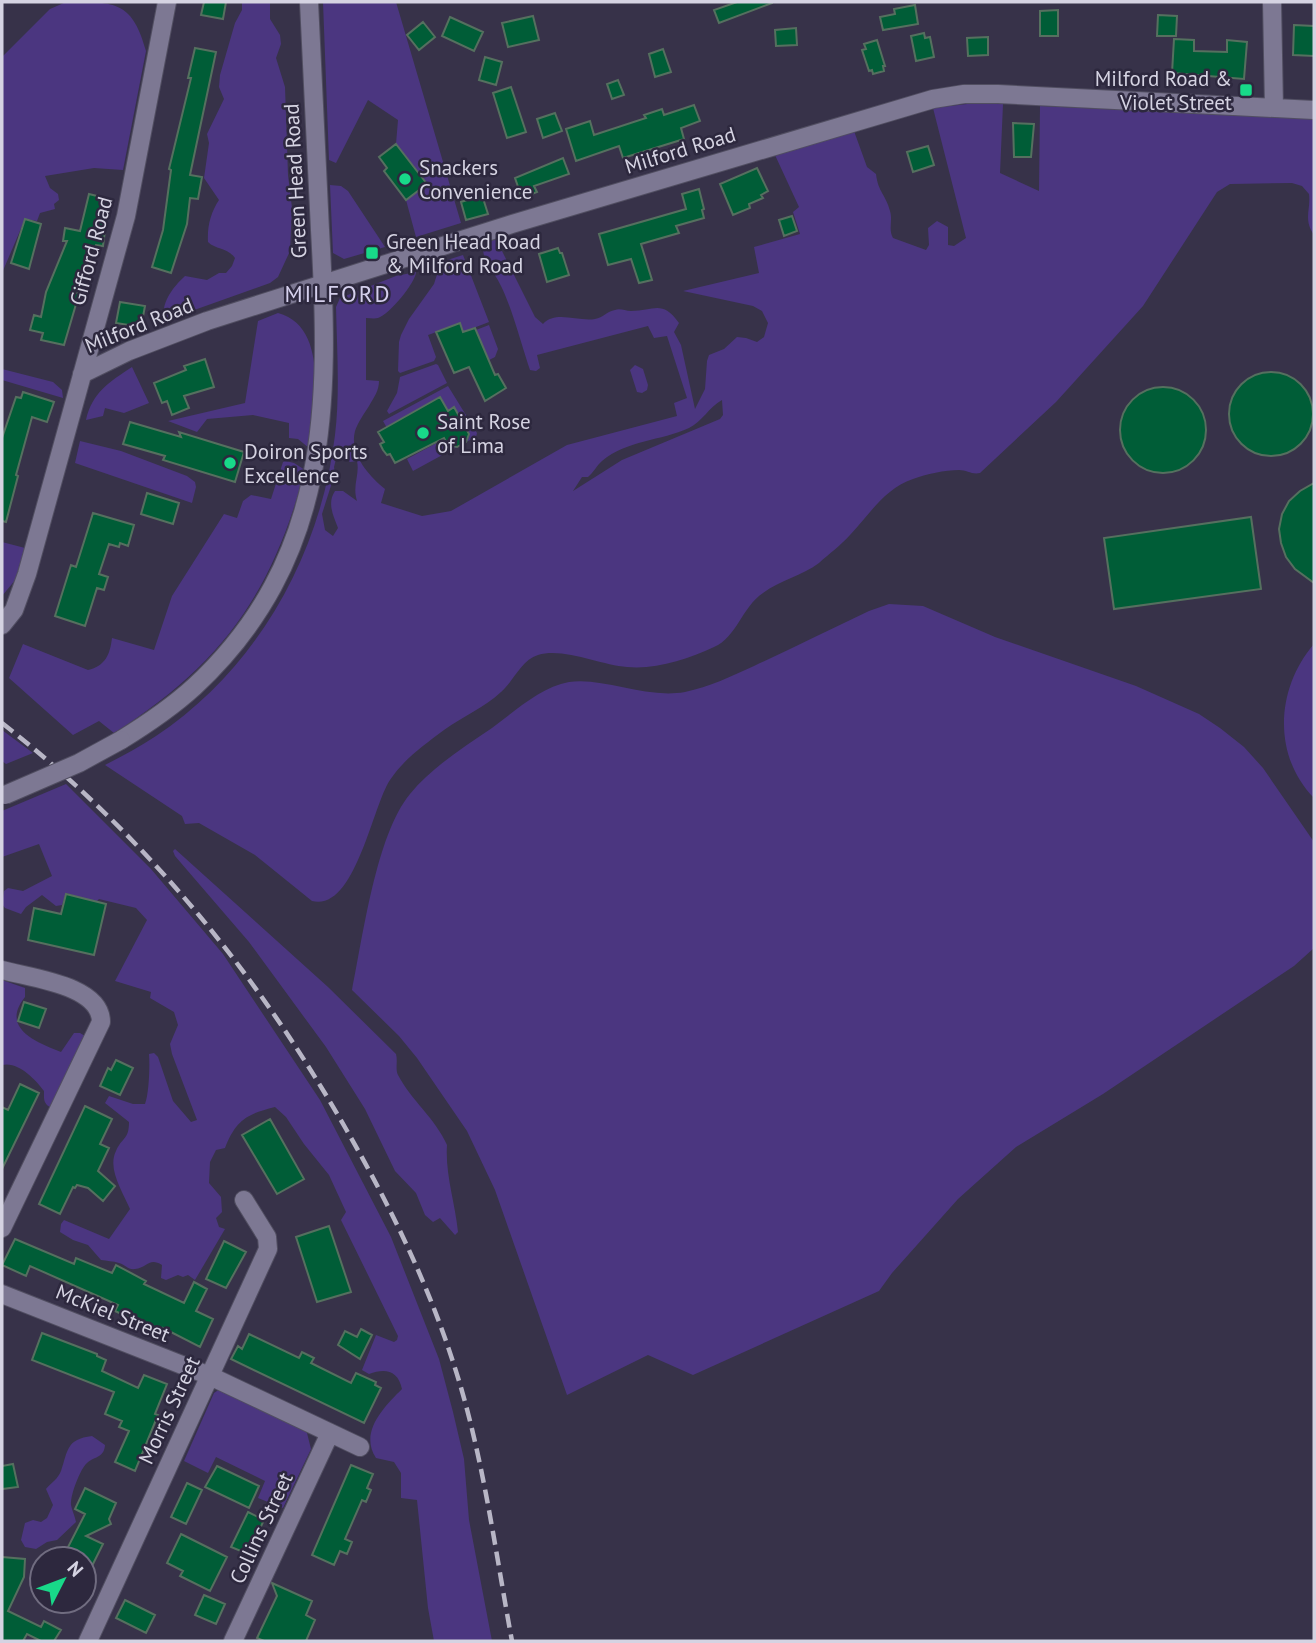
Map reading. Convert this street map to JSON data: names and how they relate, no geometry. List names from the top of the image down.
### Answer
{
  "streets": {
    "street": [
      "Milford Road",
      "Green Head Road",
      "Gifford Road",
      "McKiel Street",
      "Morris Street",
      "Collins Street"
    ]
  },
  "crossings": [
    ["Milford Road", "Green Head Road"],
    ["Milford Road", "Gifford Road"],
    ["McKiel Street", "Morris Street"],
    ["McKiel Street", "Collins Street"]
  ],
  "districts": ["MILFORD"],
  "places": {
    "transit": ["Milford Road & Violet Street", "Green Head Road & Milford Road"],
    "other": ["Snackers Convenience", "Saint Rose of Lima", "Doiron Sports Excellence"]
  },
  "north": "top right"
}
